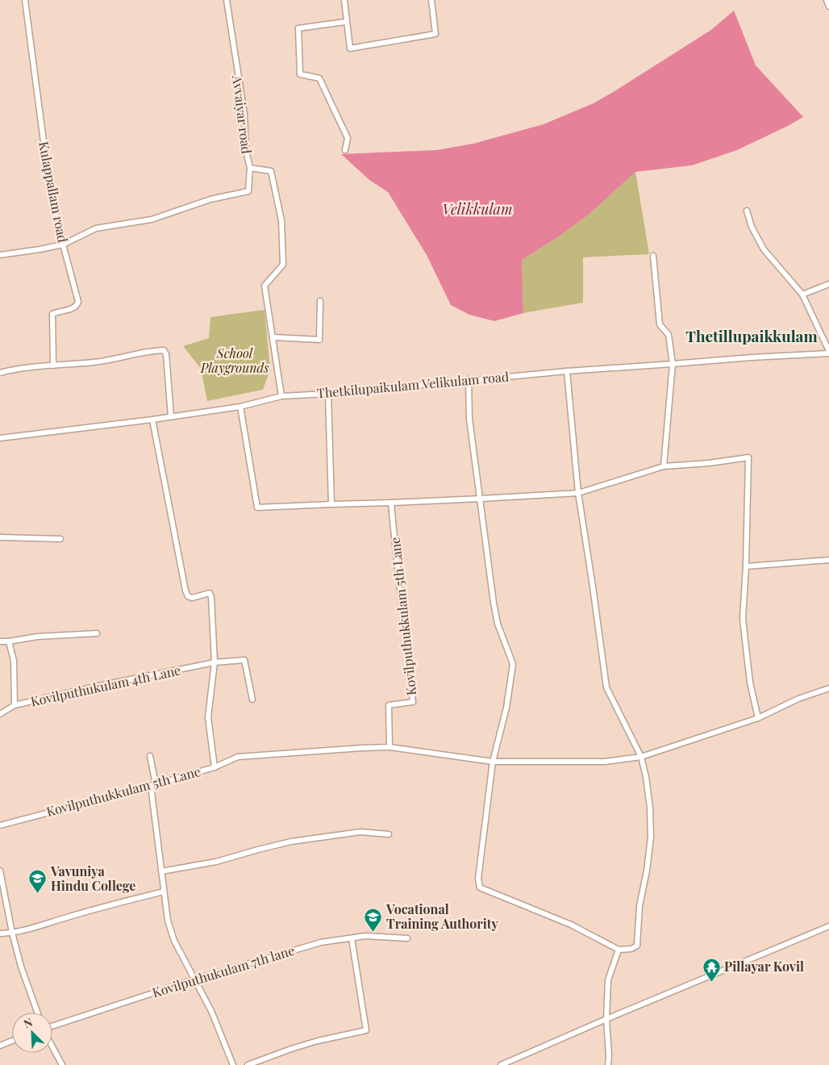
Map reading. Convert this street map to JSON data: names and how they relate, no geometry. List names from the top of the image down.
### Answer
{
  "streets": {
    "street": [
      "Avvaiyar road",
      "Kulappallam road",
      "Thetkilupaikulam Velikulam road",
      "Kovilputhukkulam 5th Lane",
      "Kovilputhukulam 4th Lane",
      "Kovilputhukulam 7th lane"
    ]
  },
  "crossings": [
    ["Avvaiyar road", "Thetkilupaikulam Velikulam road"]
  ],
  "districts": ["Thetillupaikkulam"],
  "water": ["Velikkulam"],
  "parks": ["School Playgrounds"],
  "places": {
    "school or university": ["Vavuniya Hindu College", "Vocational Training Authority"],
    "temple": ["Pillayar Kovil"]
  },
  "north": "top left"
}
